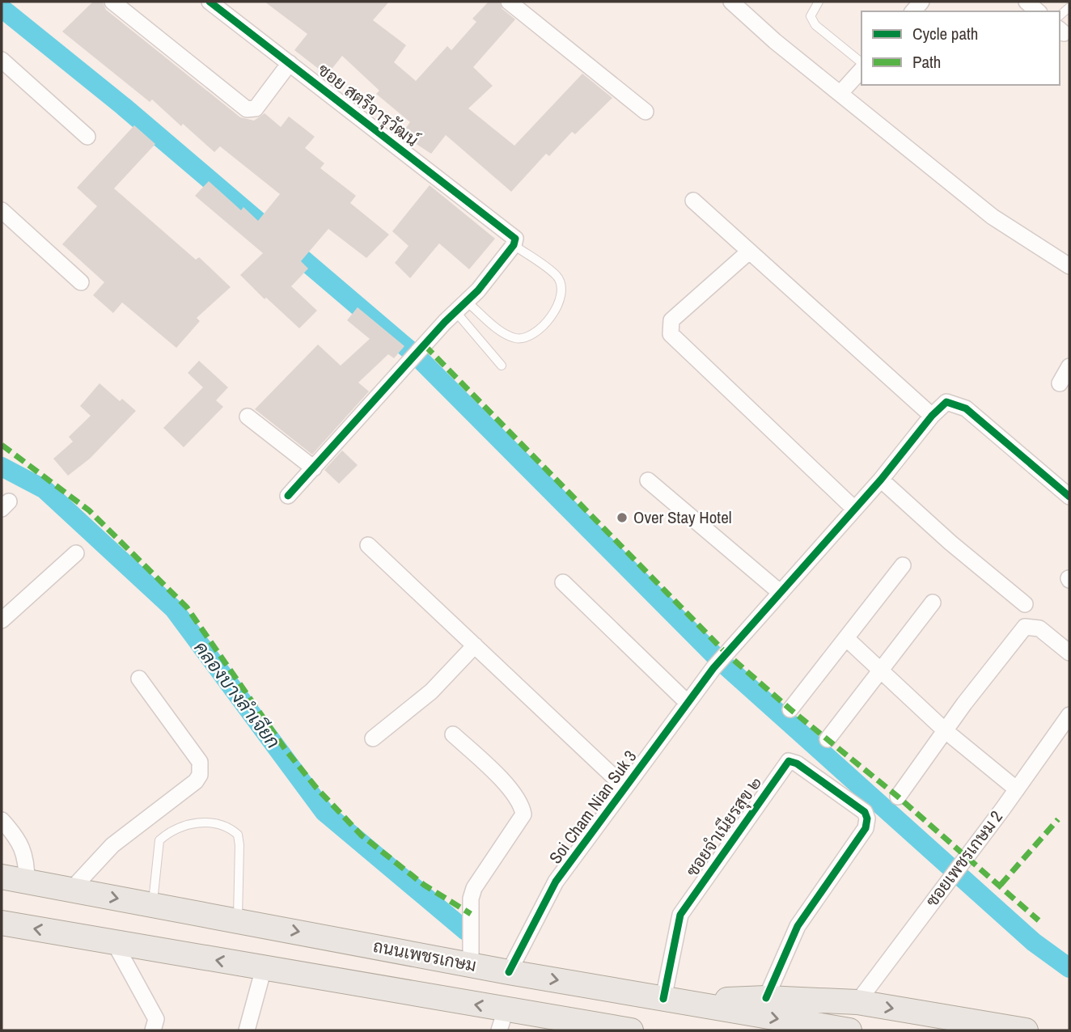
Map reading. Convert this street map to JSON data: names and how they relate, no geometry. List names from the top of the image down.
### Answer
{
  "streets": {
    "main road": ["ถนนเพชรเกษม"],
    "street": [
      "ซอย สตรีจารุวัฒน์",
      "Soi Cham Nian Suk 3",
      "ซอยจำเนียรสุข ๒",
      "ซอยเพชรเกษม 2"
    ]
  },
  "crossings": [
    ["Soi Cham Nian Suk 3", "ถนนเพชรเกษม"],
    ["ซอยจำเนียรสุข ๒", "ถนนเพชรเกษม"]
  ],
  "water": ["คลองบางลำเจียก"],
  "places": ["Over Stay Hotel"],
  "legend": ["Cycle path", "Path"]
}
